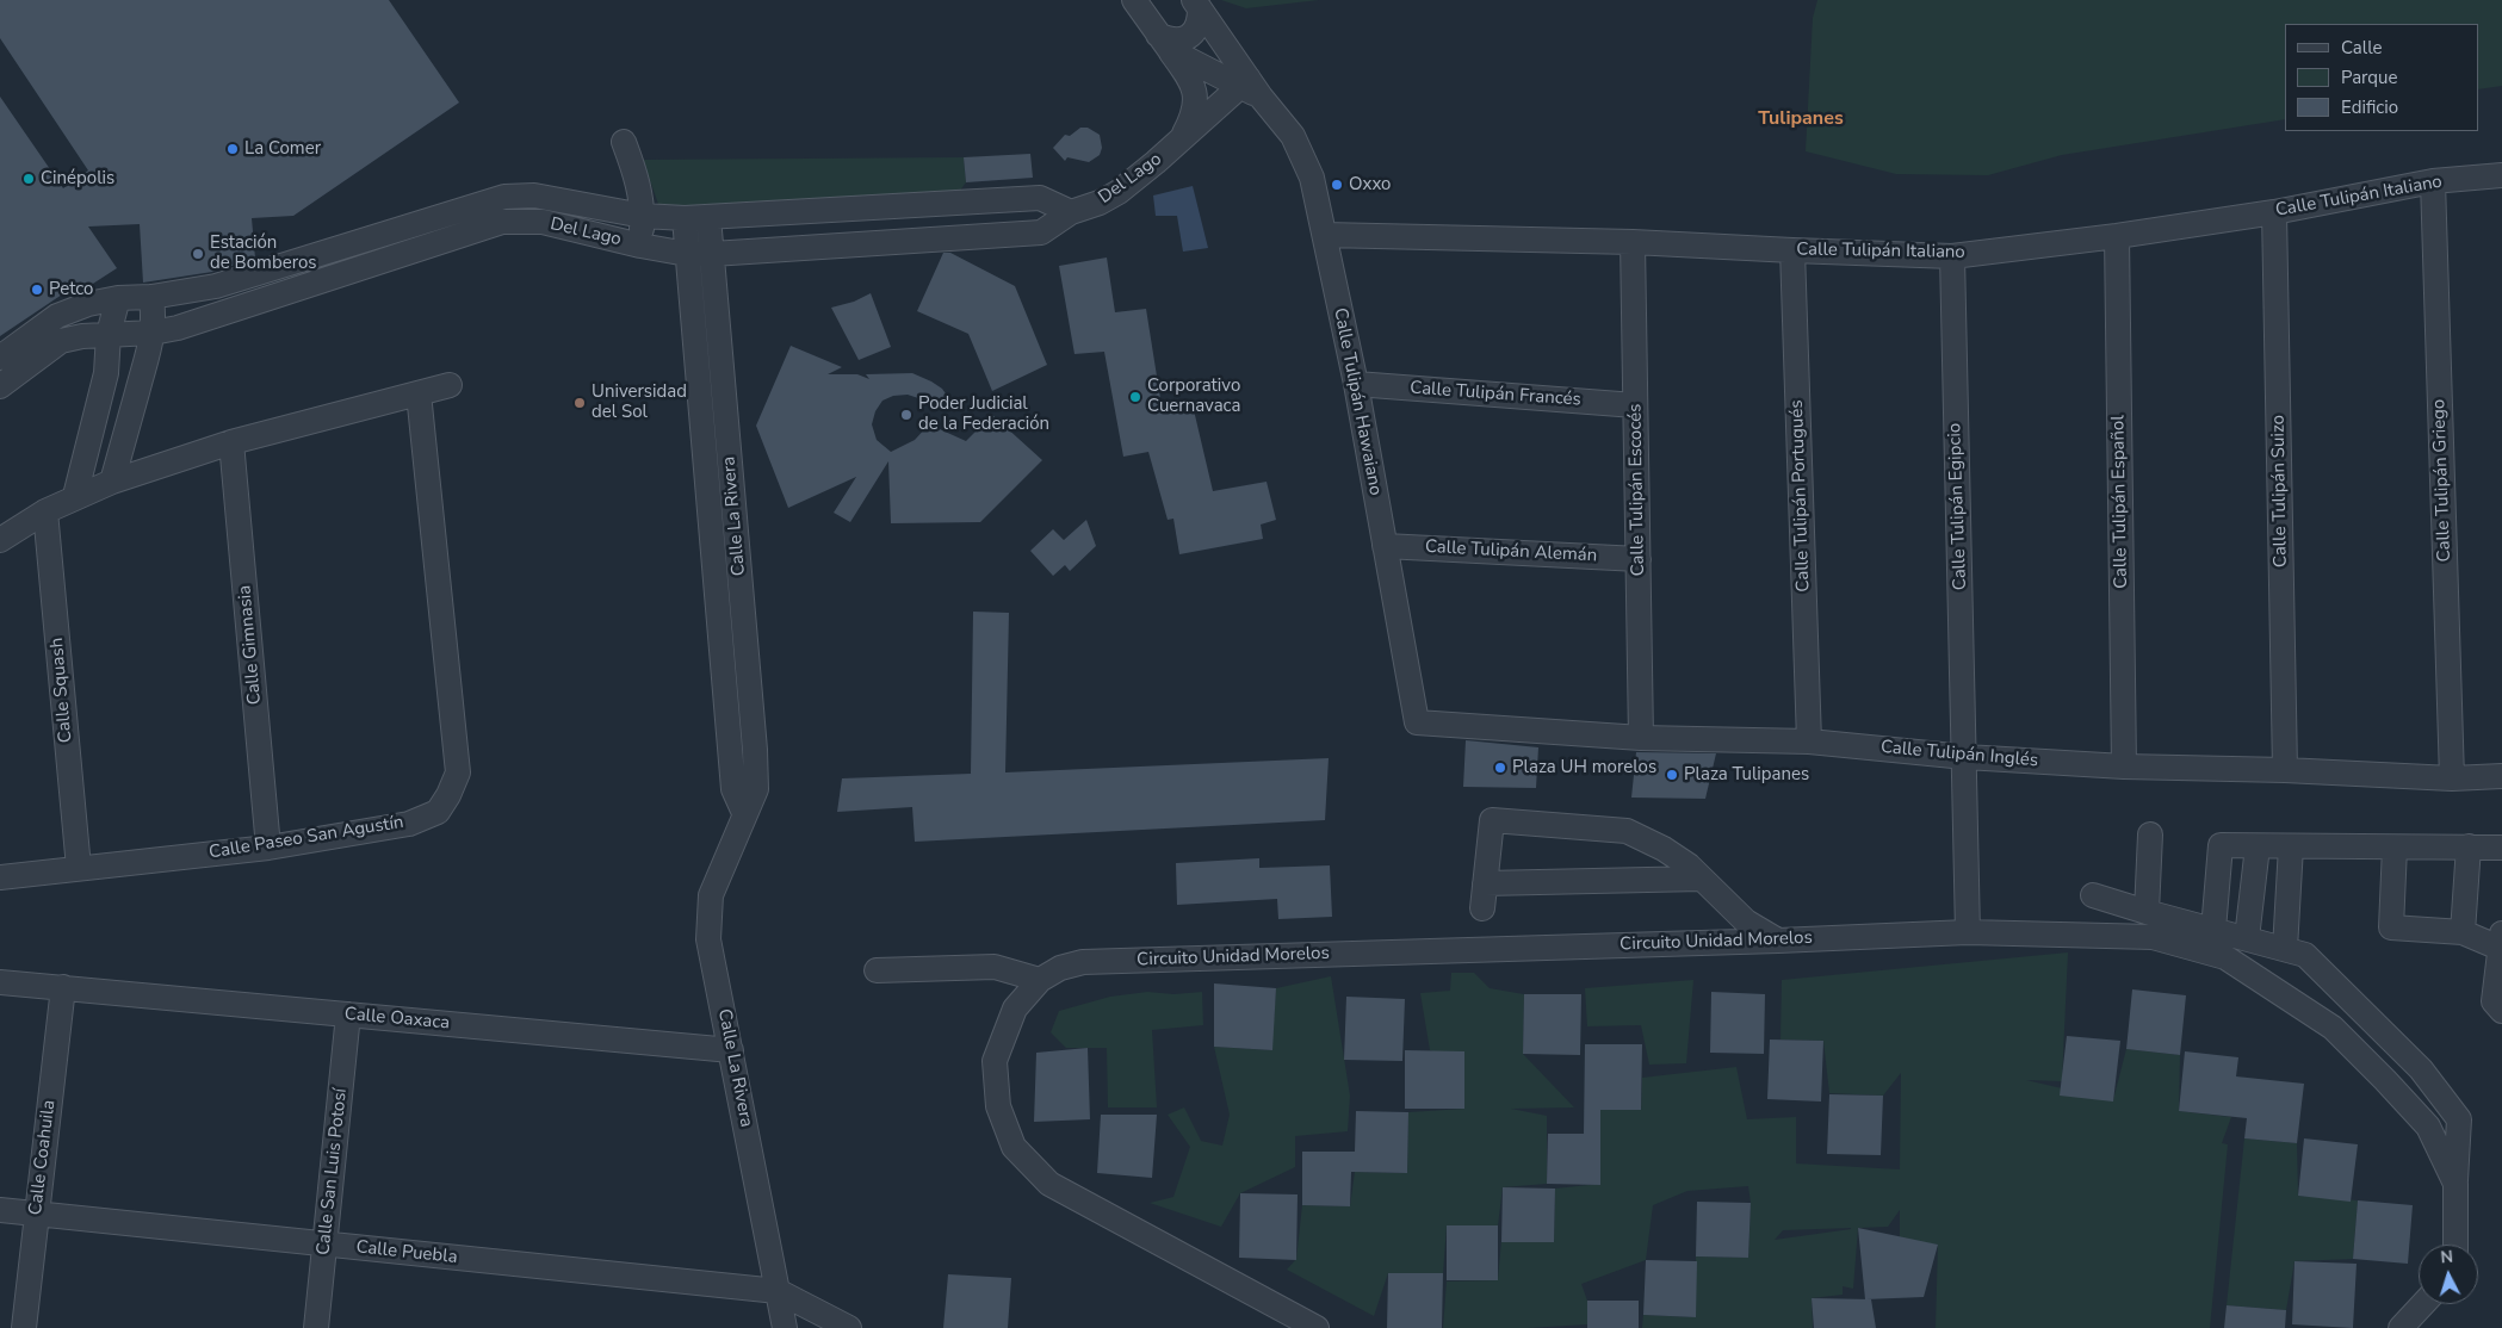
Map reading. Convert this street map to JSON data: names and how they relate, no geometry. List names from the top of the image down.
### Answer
{
  "streets": {
    "street": [
      "Del Lago",
      "Calle Tulipán Italiano",
      "Calle Tulipán Francés",
      "Calle Tulipán Hawaiano",
      "Calle Tulipán Griego",
      "Calle Tulipán Escocés",
      "Calle Tulipán Suizo",
      "Calle Tulipán Portugués",
      "Calle Tulipán Español",
      "Calle Tulipán Egipcio",
      "Calle La Rivera",
      "Calle Tulipán Alemán",
      "Calle Gimnasia",
      "Calle Squash",
      "Calle Tulipán Inglés",
      "Calle Paseo San Agustín",
      "Circuito Unidad Morelos",
      "Calle Oaxaca",
      "Calle Coahuila",
      "Calle San Luis Potosí",
      "Calle Puebla"
    ]
  },
  "crossings": [
    ["Del Lago", "Calle Tulipán Hawaiano"],
    ["Del Lago", "Calle La Rivera"],
    ["Calle Tulipán Italiano", "Calle Tulipán Hawaiano"],
    ["Calle Tulipán Italiano", "Calle Tulipán Griego"],
    ["Calle Tulipán Italiano", "Calle Tulipán Escocés"],
    ["Calle Tulipán Italiano", "Calle Tulipán Suizo"],
    ["Calle Tulipán Italiano", "Calle Tulipán Portugués"],
    ["Calle Tulipán Italiano", "Calle Tulipán Español"],
    ["Calle Tulipán Italiano", "Calle Tulipán Egipcio"],
    ["Calle Tulipán Francés", "Calle Tulipán Hawaiano"],
    ["Calle Tulipán Francés", "Calle Tulipán Escocés"],
    ["Calle Tulipán Hawaiano", "Calle Tulipán Alemán"],
    ["Calle Tulipán Hawaiano", "Calle Tulipán Inglés"],
    ["Calle Tulipán Griego", "Calle Tulipán Inglés"],
    ["Calle Tulipán Escocés", "Calle Tulipán Alemán"],
    ["Calle Tulipán Escocés", "Calle Tulipán Inglés"],
    ["Calle Tulipán Suizo", "Calle Tulipán Inglés"],
    ["Calle Tulipán Portugués", "Calle Tulipán Inglés"],
    ["Calle Tulipán Español", "Calle Tulipán Inglés"],
    ["Calle Tulipán Egipcio", "Calle Tulipán Inglés"],
    ["Calle La Rivera", "Calle Oaxaca"],
    ["Calle La Rivera", "Calle Puebla"],
    ["Calle Gimnasia", "Calle Paseo San Agustín"],
    ["Calle Squash", "Calle Paseo San Agustín"],
    ["Calle Oaxaca", "Calle Coahuila"],
    ["Calle Oaxaca", "Calle San Luis Potosí"],
    ["Calle Coahuila", "Calle Puebla"],
    ["Calle San Luis Potosí", "Calle Puebla"]
  ],
  "districts": ["Tulipanes"],
  "places": [
    "La Comer",
    "Cinépolis",
    "Oxxo",
    "Estación de Bomberos",
    "Petco",
    "Corporativo Cuernavaca",
    "Universidad del Sol",
    "Poder Judicial de la Federación",
    "Plaza UH morelos",
    "Plaza Tulipanes"
  ],
  "legend": ["Calle", "Parque", "Edificio"],
  "north": "top"
}
